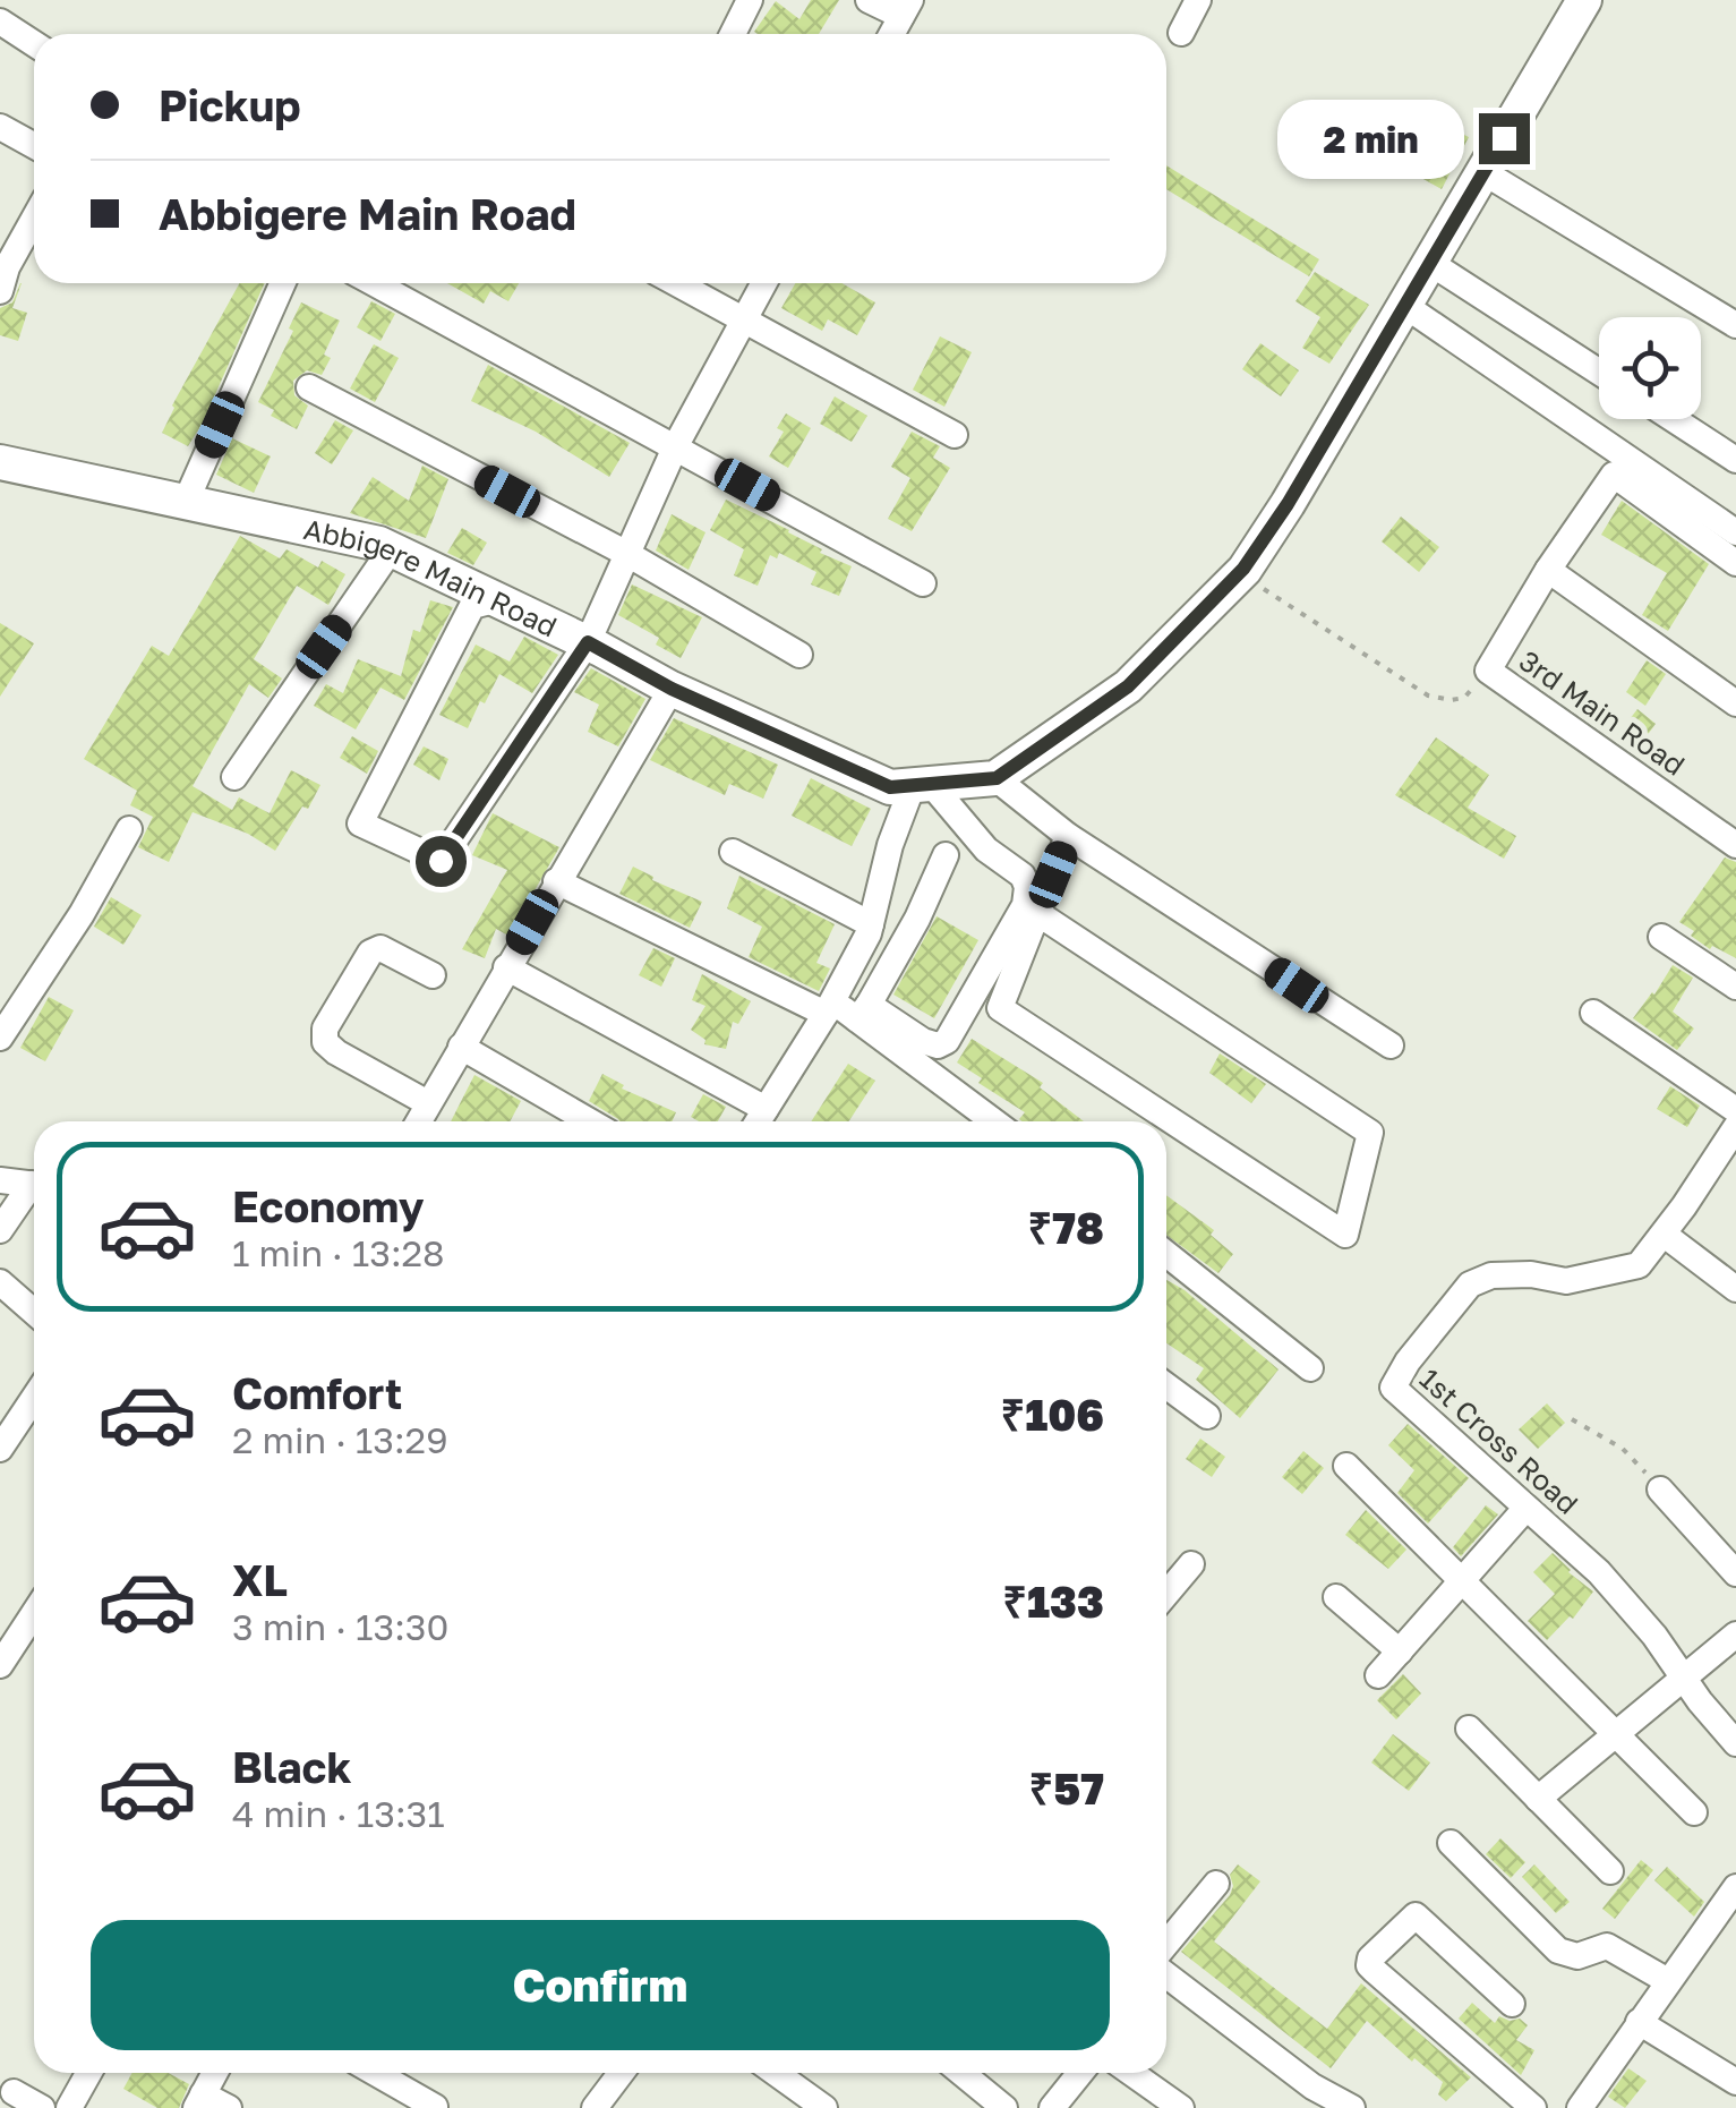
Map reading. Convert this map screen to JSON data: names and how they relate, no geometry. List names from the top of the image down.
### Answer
{
  "streets": {
    "main road": ["Abbigere Main Road"],
    "street": ["3rd Main Road", "1st Cross Road"]
  },
  "page": {
    "banner": ["Pickup", "Abbigere Main Road"],
    "bubble": "2 min",
    "list": [
      {
        "name": "Economy",
        "note": "1 min · 13:28",
        "value": "₹78"
      },
      {
        "name": "Comfort",
        "note": "2 min · 13:29",
        "value": "₹106"
      },
      {
        "name": "XL",
        "note": "3 min · 13:30",
        "value": "₹133"
      },
      {
        "name": "Black",
        "note": "4 min · 13:31",
        "value": "₹57"
      }
    ],
    "buttons": "Confirm"
  }
}
